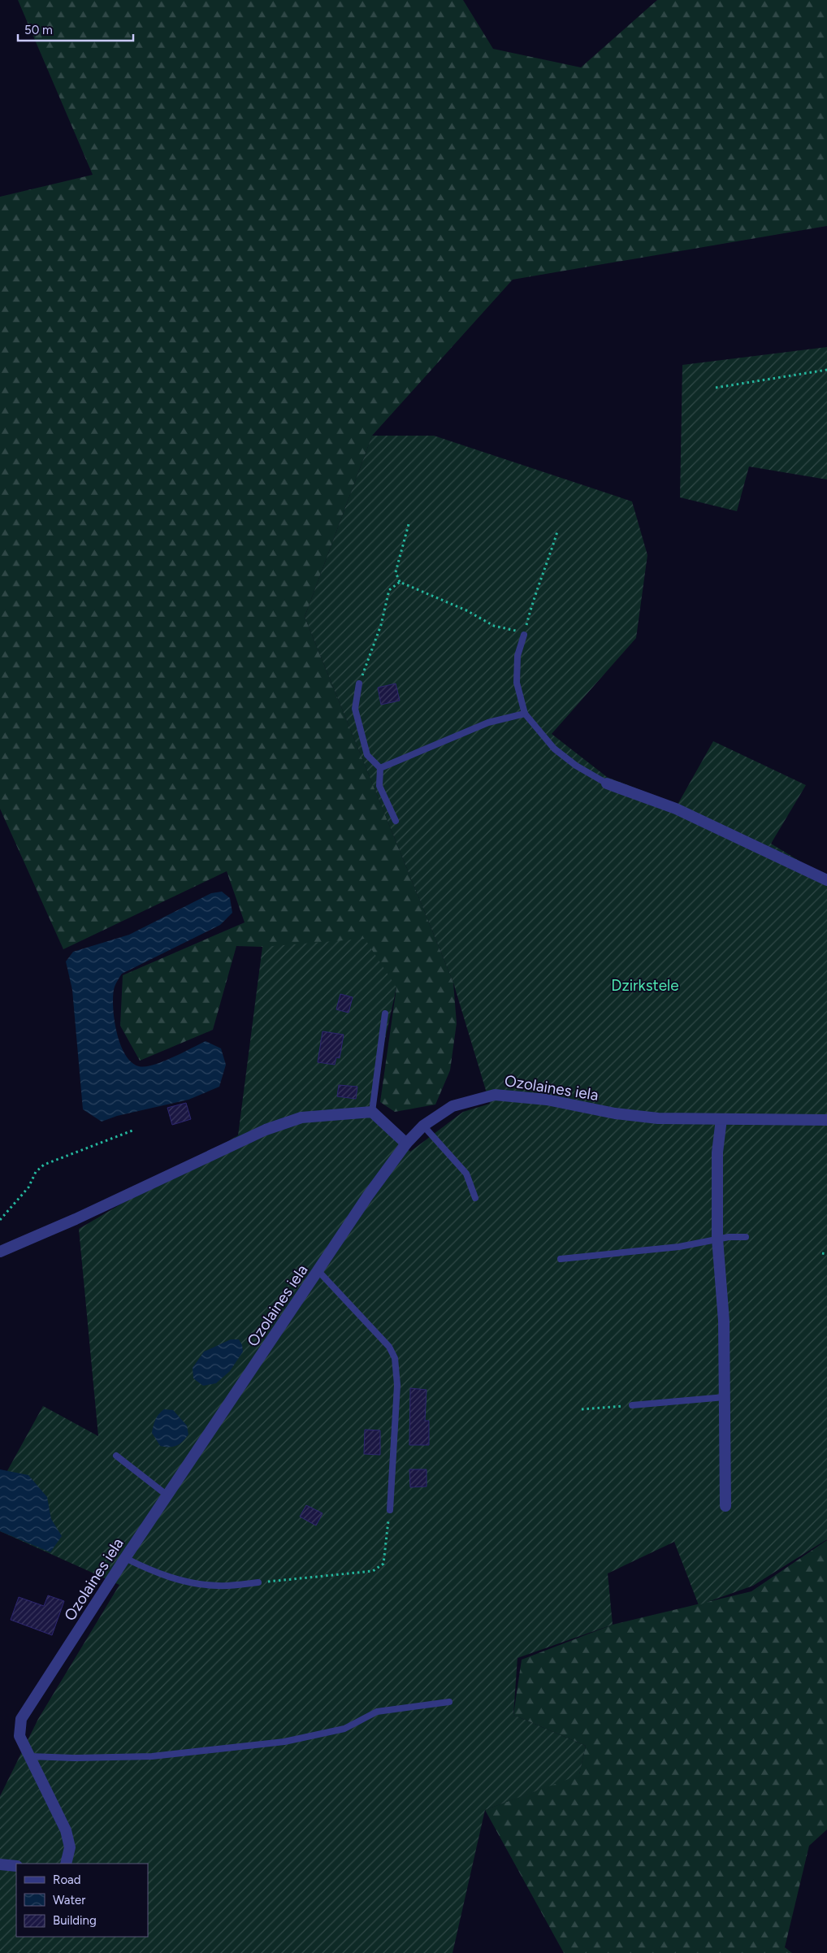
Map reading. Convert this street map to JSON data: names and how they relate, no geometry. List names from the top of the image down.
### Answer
{
  "streets": {
    "street": ["Ozolaines iela"]
  },
  "parks": ["Dzirkstele"],
  "legend": ["Road", "Water", "Building"],
  "scale_bar": "50 m"
}
